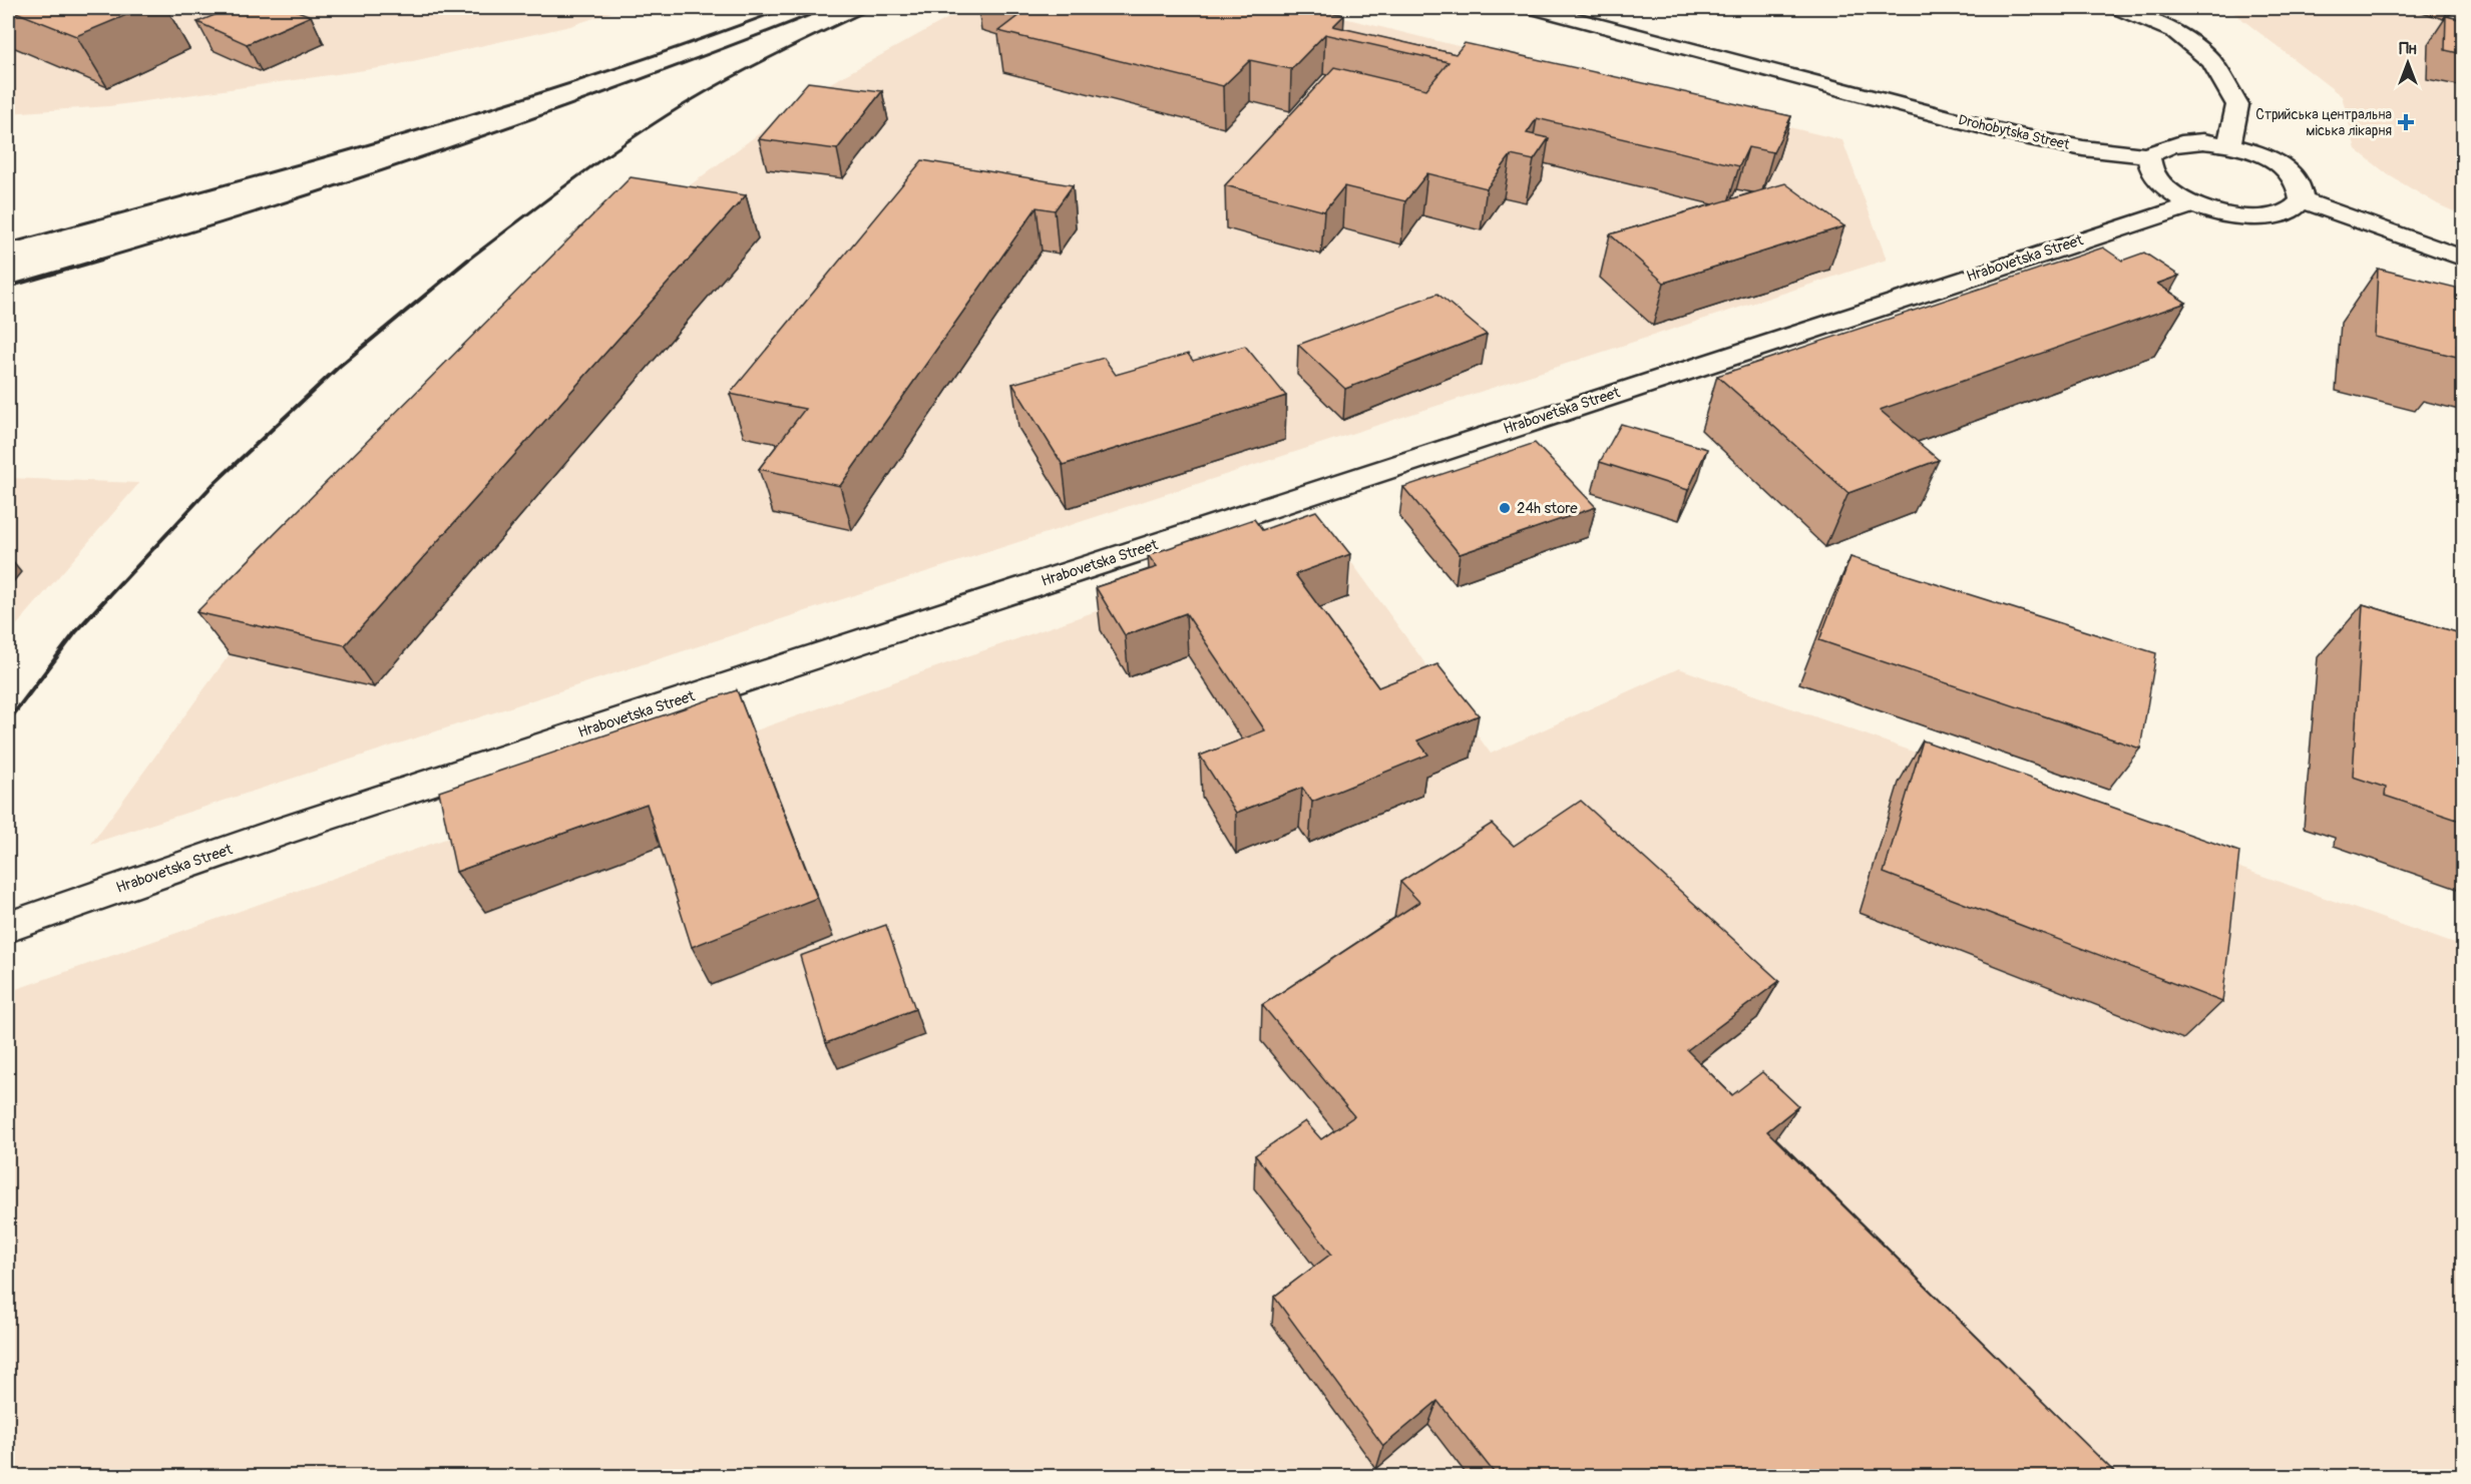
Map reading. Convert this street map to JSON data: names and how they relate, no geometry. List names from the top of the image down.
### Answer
{
  "streets": {
    "street": ["Drohobytska Street", "Hrabovetska Street"]
  },
  "places": {
    "health": ["Стрийська центральна міська лікарня"],
    "other": ["24h store"]
  },
  "north": "top"
}
